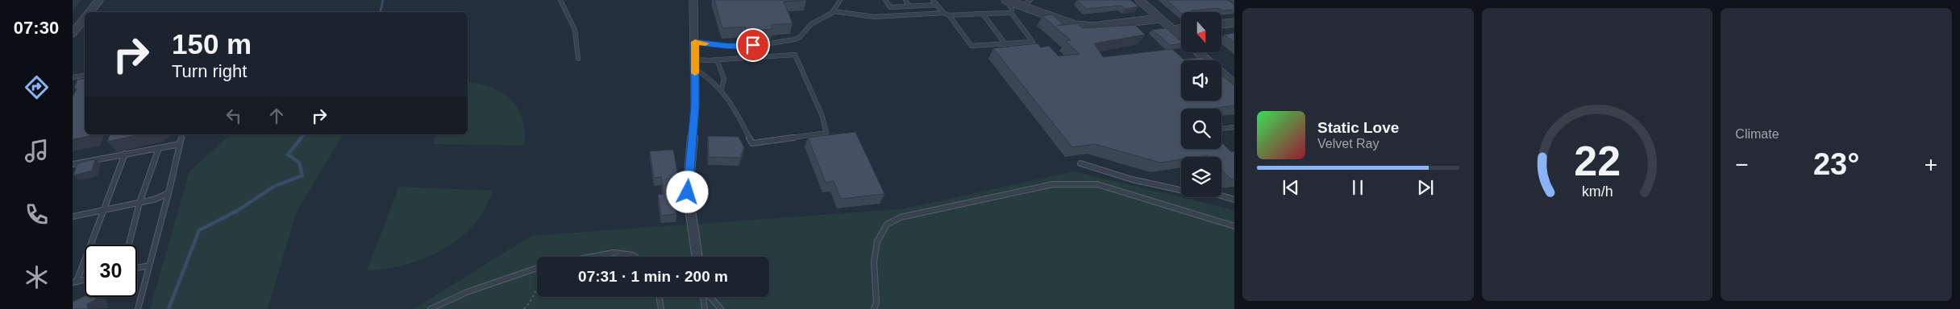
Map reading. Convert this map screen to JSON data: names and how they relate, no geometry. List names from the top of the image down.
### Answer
{
  "north": "bottom",
  "page": {
    "tabs": "07:30",
    "tile": "Climate",
    "turn": ["150 m", "Turn right"],
    "song": ["Static Love", "Velvet Ray"],
    "heat": ["−", "23°", "+"],
    "limit": "30",
    "trip": "07:31 · 1 min · 200 m",
    "gauge": ["22", "km/h"]
  }
}
